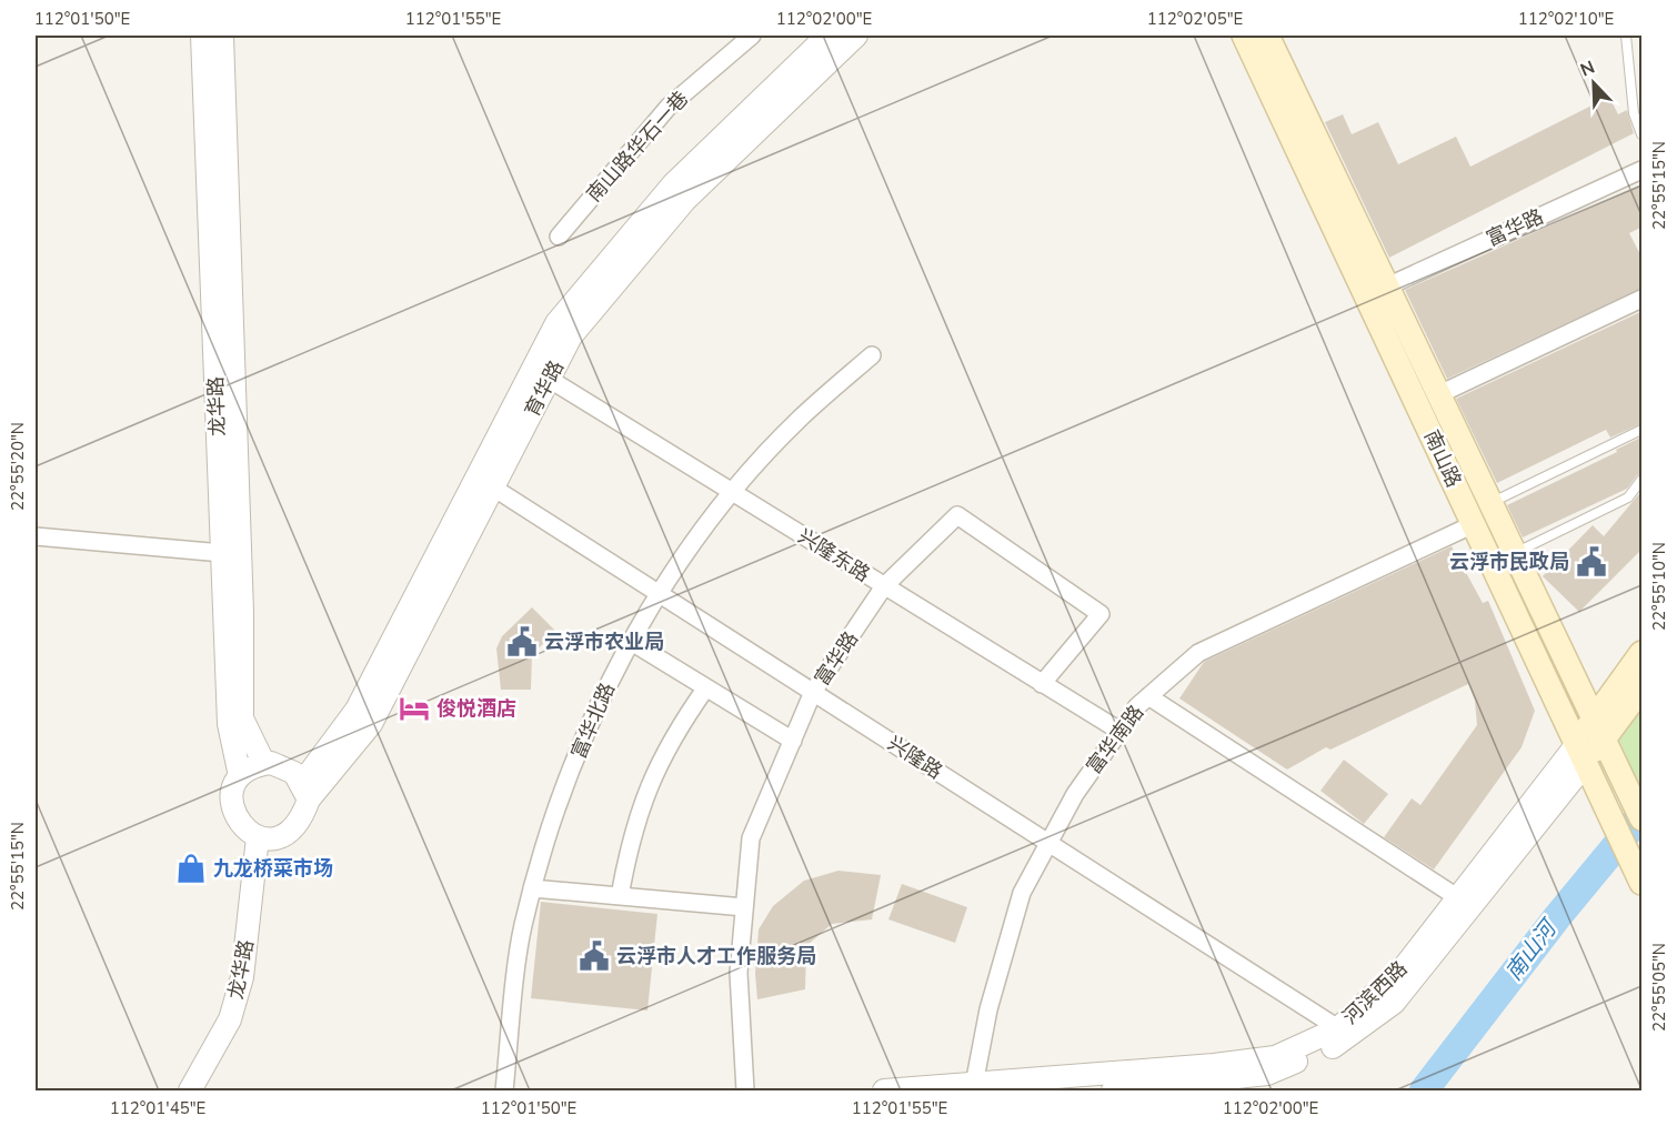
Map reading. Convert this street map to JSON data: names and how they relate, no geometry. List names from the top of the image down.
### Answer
{
  "streets": {
    "main road": ["南山路", "河滨西路"],
    "street": [
      "南山路华石一巷",
      "富华路",
      "育华路",
      "龙华路",
      "兴隆东路",
      "富华北路",
      "富华南路",
      "兴隆路"
    ]
  },
  "crossings": [
    ["富华路", "南山路"],
    ["富华路", "兴隆东路"],
    ["富华路", "兴隆路"],
    ["育华路", "龙华路"],
    ["育华路", "兴隆东路"],
    ["育华路", "兴隆路"],
    ["南山路", "富华南路"],
    ["南山路", "河滨西路"],
    ["兴隆东路", "富华北路"],
    ["兴隆东路", "富华南路"],
    ["富华北路", "兴隆路"],
    ["富华南路", "兴隆路"],
    ["富华南路", "河滨西路"],
    ["兴隆路", "河滨西路"]
  ],
  "water": ["南山河"],
  "places": {
    "public building": ["云浮市民政局", "云浮市农业局", "云浮市人才工作服务局"],
    "hotel": ["俊悦酒店"],
    "shop": ["九龙桥菜市场"]
  },
  "north": "top left",
  "coordinates": [
    "112°01'50\"E",
    "112°01'55\"E",
    "112°02'00\"E",
    "112°02'05\"E",
    "112°02'10\"E",
    "22°55'15\"N",
    "22°55'20\"N",
    "22°55'10\"N",
    "22°55'05\"N",
    "112°01'45\"E"
  ]
}
